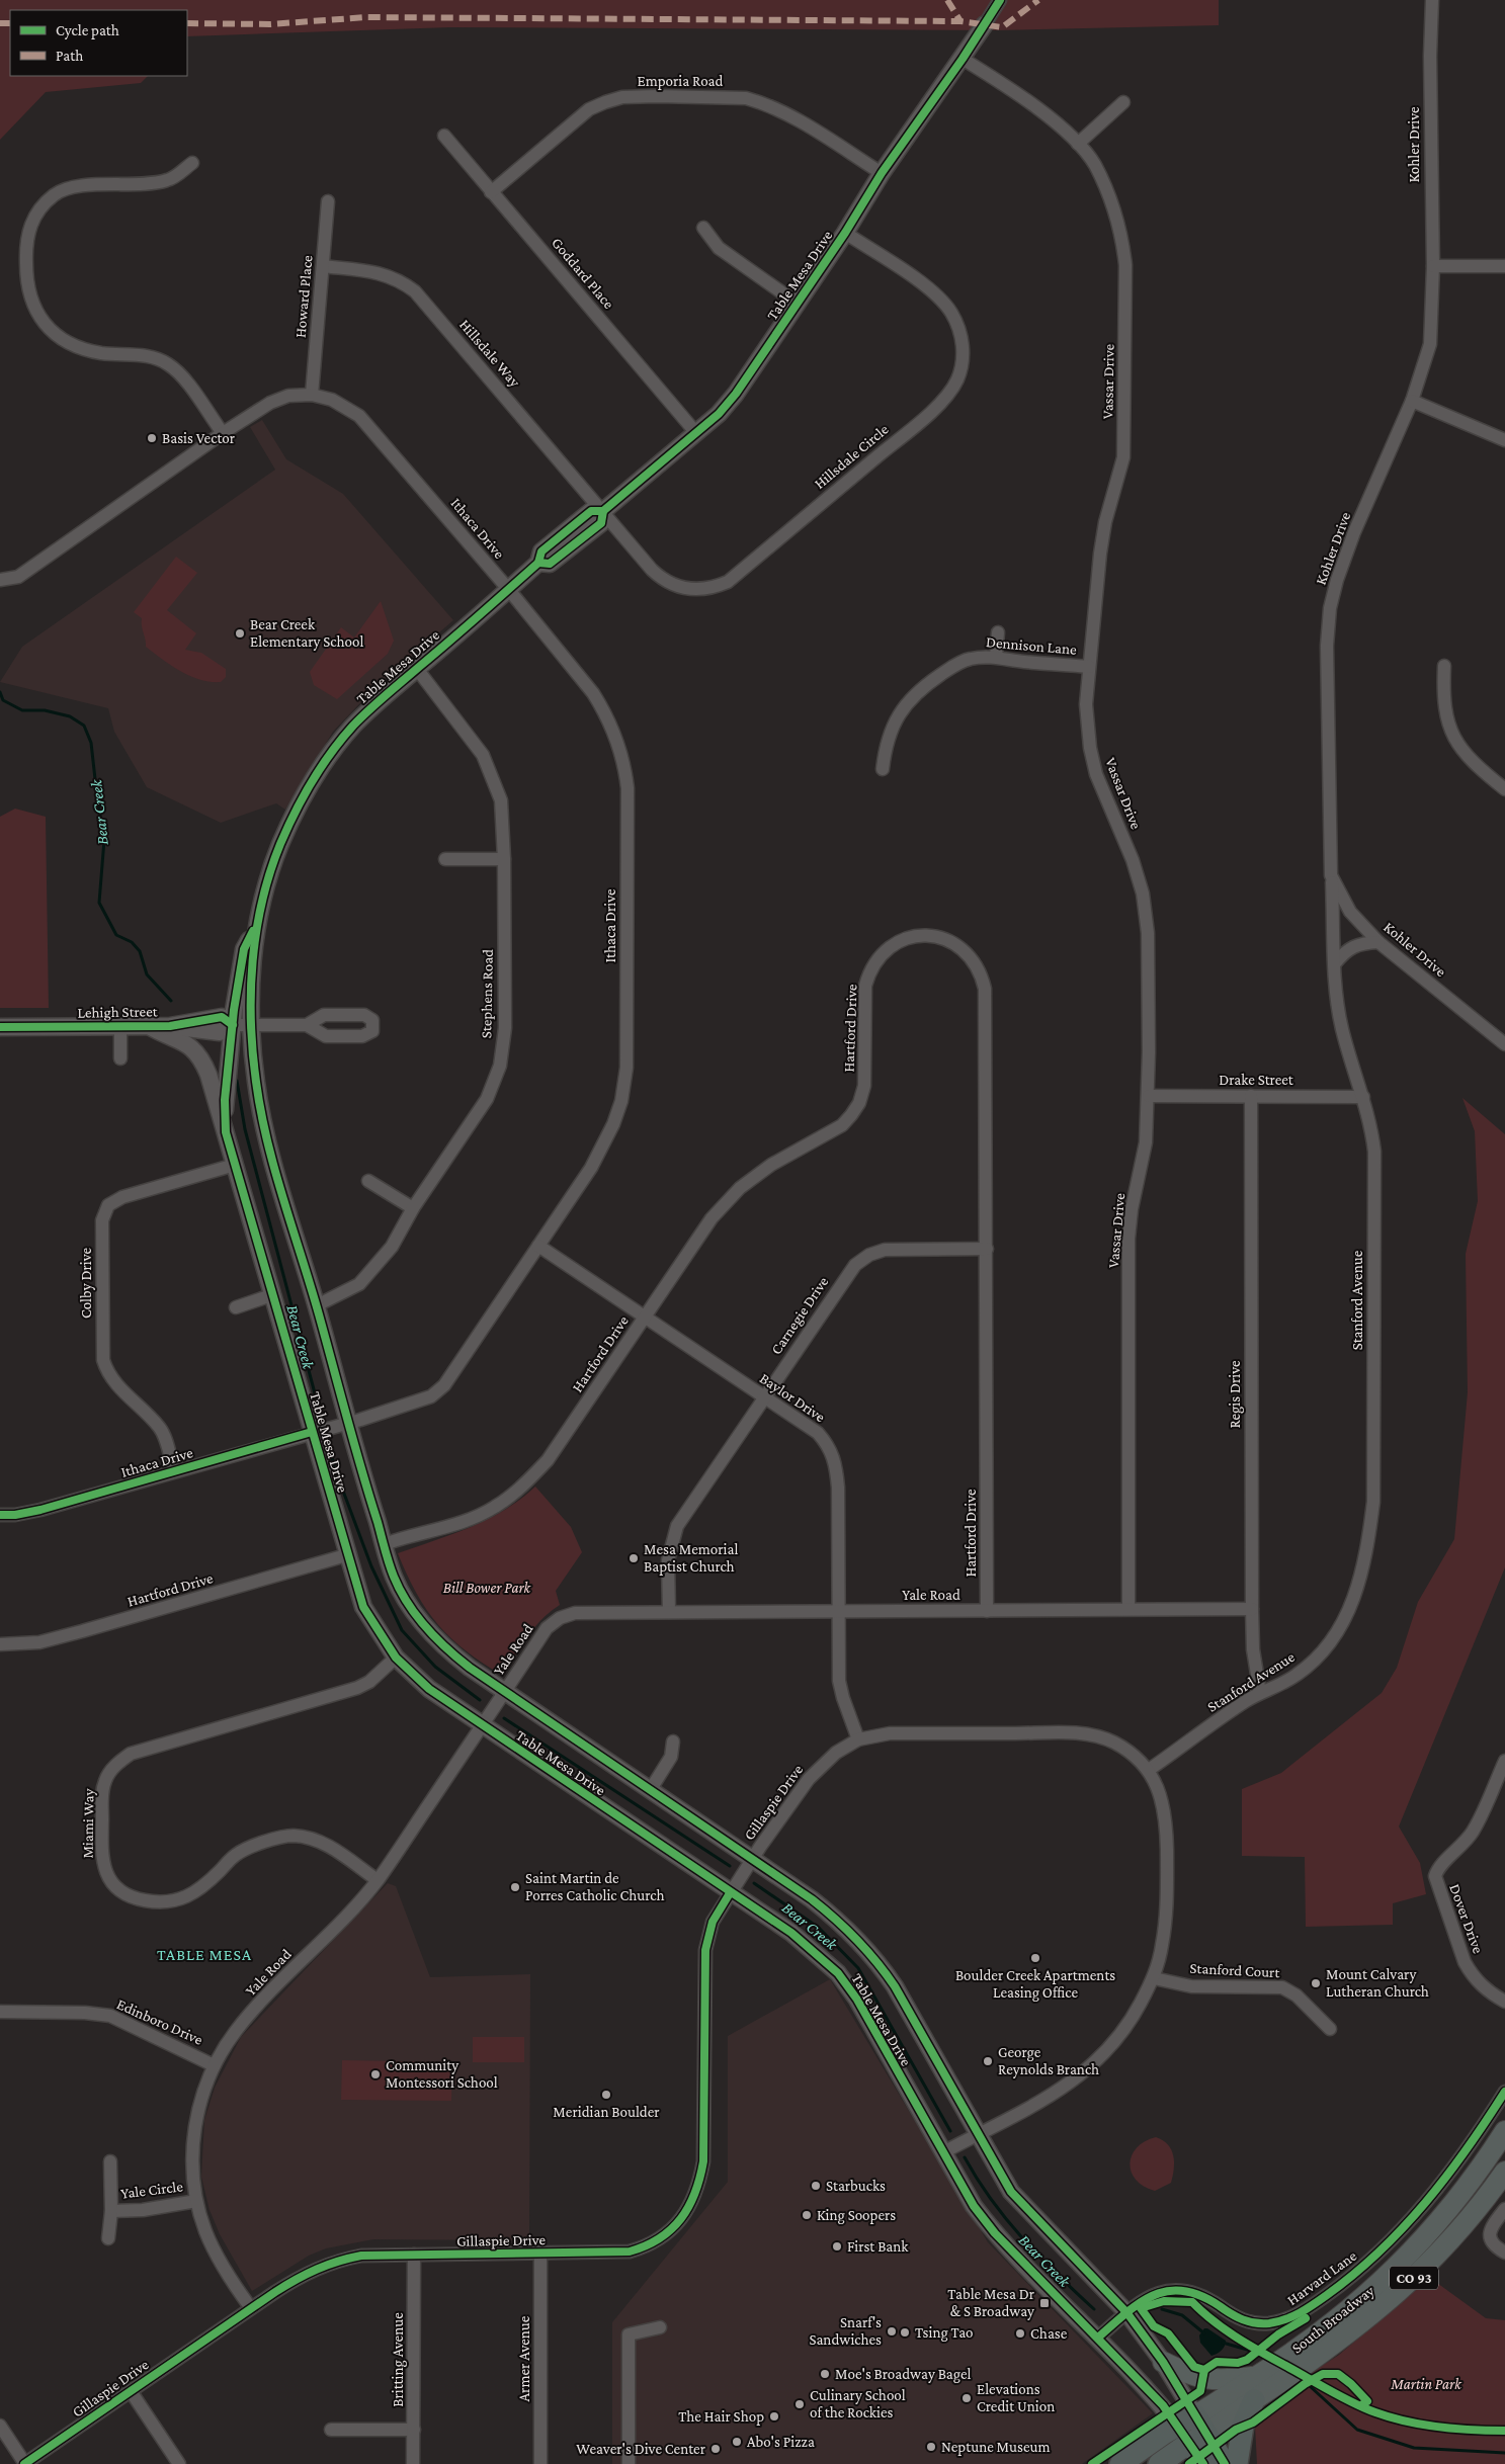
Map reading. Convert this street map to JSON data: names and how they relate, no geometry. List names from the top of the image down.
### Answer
{
  "streets": {
    "highway": ["Table Mesa Drive", "CO 93", "South Broadway"],
    "street": [
      "Emporia Road",
      "Kohler Drive",
      "Goddard Place",
      "Howard Place",
      "Hillsdale Way",
      "Vassar Drive",
      "Hillsdale Circle",
      "Ithaca Drive",
      "Dennison Lane",
      "Stephens Road",
      "Lehigh Street",
      "Hartford Drive",
      "Drake Street",
      "Colby Drive",
      "Stanford Avenue",
      "Carnegie Drive",
      "Regis Drive",
      "Baylor Drive",
      "Yale Road",
      "Gillaspie Drive",
      "Miami Way",
      "Dover Drive",
      "Stanford Court",
      "Edinboro Drive",
      "Yale Circle",
      "Harvard Lane",
      "Armer Avenue",
      "Britting Avenue"
    ]
  },
  "crossings": [
    ["Emporia Road", "Goddard Place"],
    ["Emporia Road", "Table Mesa Drive"],
    ["Kohler Drive", "Stanford Avenue"],
    ["Goddard Place", "Table Mesa Drive"],
    ["Table Mesa Drive", "Hillsdale Way"],
    ["Table Mesa Drive", "Vassar Drive"],
    ["Table Mesa Drive", "Hillsdale Circle"],
    ["Table Mesa Drive", "Ithaca Drive"],
    ["Table Mesa Drive", "Stephens Road"],
    ["Table Mesa Drive", "Lehigh Street"],
    ["Table Mesa Drive", "Hartford Drive"],
    ["Table Mesa Drive", "Colby Drive"],
    ["Table Mesa Drive", "Yale Road"],
    ["Table Mesa Drive", "Gillaspie Drive"],
    ["Table Mesa Drive", "Miami Way"],
    ["Table Mesa Drive", "Harvard Lane"],
    ["Table Mesa Drive", "South Broadway"],
    ["Howard Place", "Hillsdale Way"],
    ["Howard Place", "Ithaca Drive"],
    ["Hillsdale Way", "Hillsdale Circle"],
    ["Vassar Drive", "Dennison Lane"],
    ["Vassar Drive", "Drake Street"],
    ["Vassar Drive", "Yale Road"],
    ["Ithaca Drive", "Colby Drive"],
    ["Ithaca Drive", "Baylor Drive"],
    ["Hartford Drive", "Carnegie Drive"],
    ["Hartford Drive", "Baylor Drive"],
    ["Hartford Drive", "Yale Road"],
    ["Drake Street", "Stanford Avenue"],
    ["Drake Street", "Regis Drive"],
    ["Stanford Avenue", "Regis Drive"],
    ["Stanford Avenue", "Gillaspie Drive"],
    ["Carnegie Drive", "Baylor Drive"],
    ["Carnegie Drive", "Yale Road"],
    ["Regis Drive", "Yale Road"],
    ["Baylor Drive", "Yale Road"],
    ["Baylor Drive", "Gillaspie Drive"],
    ["Yale Road", "Gillaspie Drive"],
    ["Yale Road", "Miami Way"],
    ["Yale Road", "Edinboro Drive"],
    ["Yale Road", "Yale Circle"],
    ["Gillaspie Drive", "Armer Avenue"],
    ["Gillaspie Drive", "Britting Avenue"]
  ],
  "districts": ["TABLE MESA"],
  "water": ["Bear Creek"],
  "parks": ["Bill Bower Park", "Martin Park"],
  "places": {
    "other": [
      "Basis Vector",
      "Bear Creek Elementary School",
      "Mesa Memorial Baptist Church",
      "Saint Martin de Porres Catholic Church",
      "Boulder Creek Apartments Leasing Office",
      "Mount Calvary Lutheran Church",
      "George Reynolds Branch",
      "Community Montessori School",
      "Meridian Boulder",
      "Starbucks",
      "King Soopers",
      "First Bank",
      "Snarf's Sandwiches",
      "Tsing Tao",
      "Chase",
      "Moe's Broadway Bagel",
      "Elevations Credit Union",
      "Culinary School of the Rockies",
      "The Hair Shop",
      "Abo's Pizza",
      "Neptune Museum",
      "Weaver's Dive Center"
    ],
    "transit": ["Table Mesa Dr & S Broadway"]
  },
  "legend": ["Cycle path", "Path"]
}
